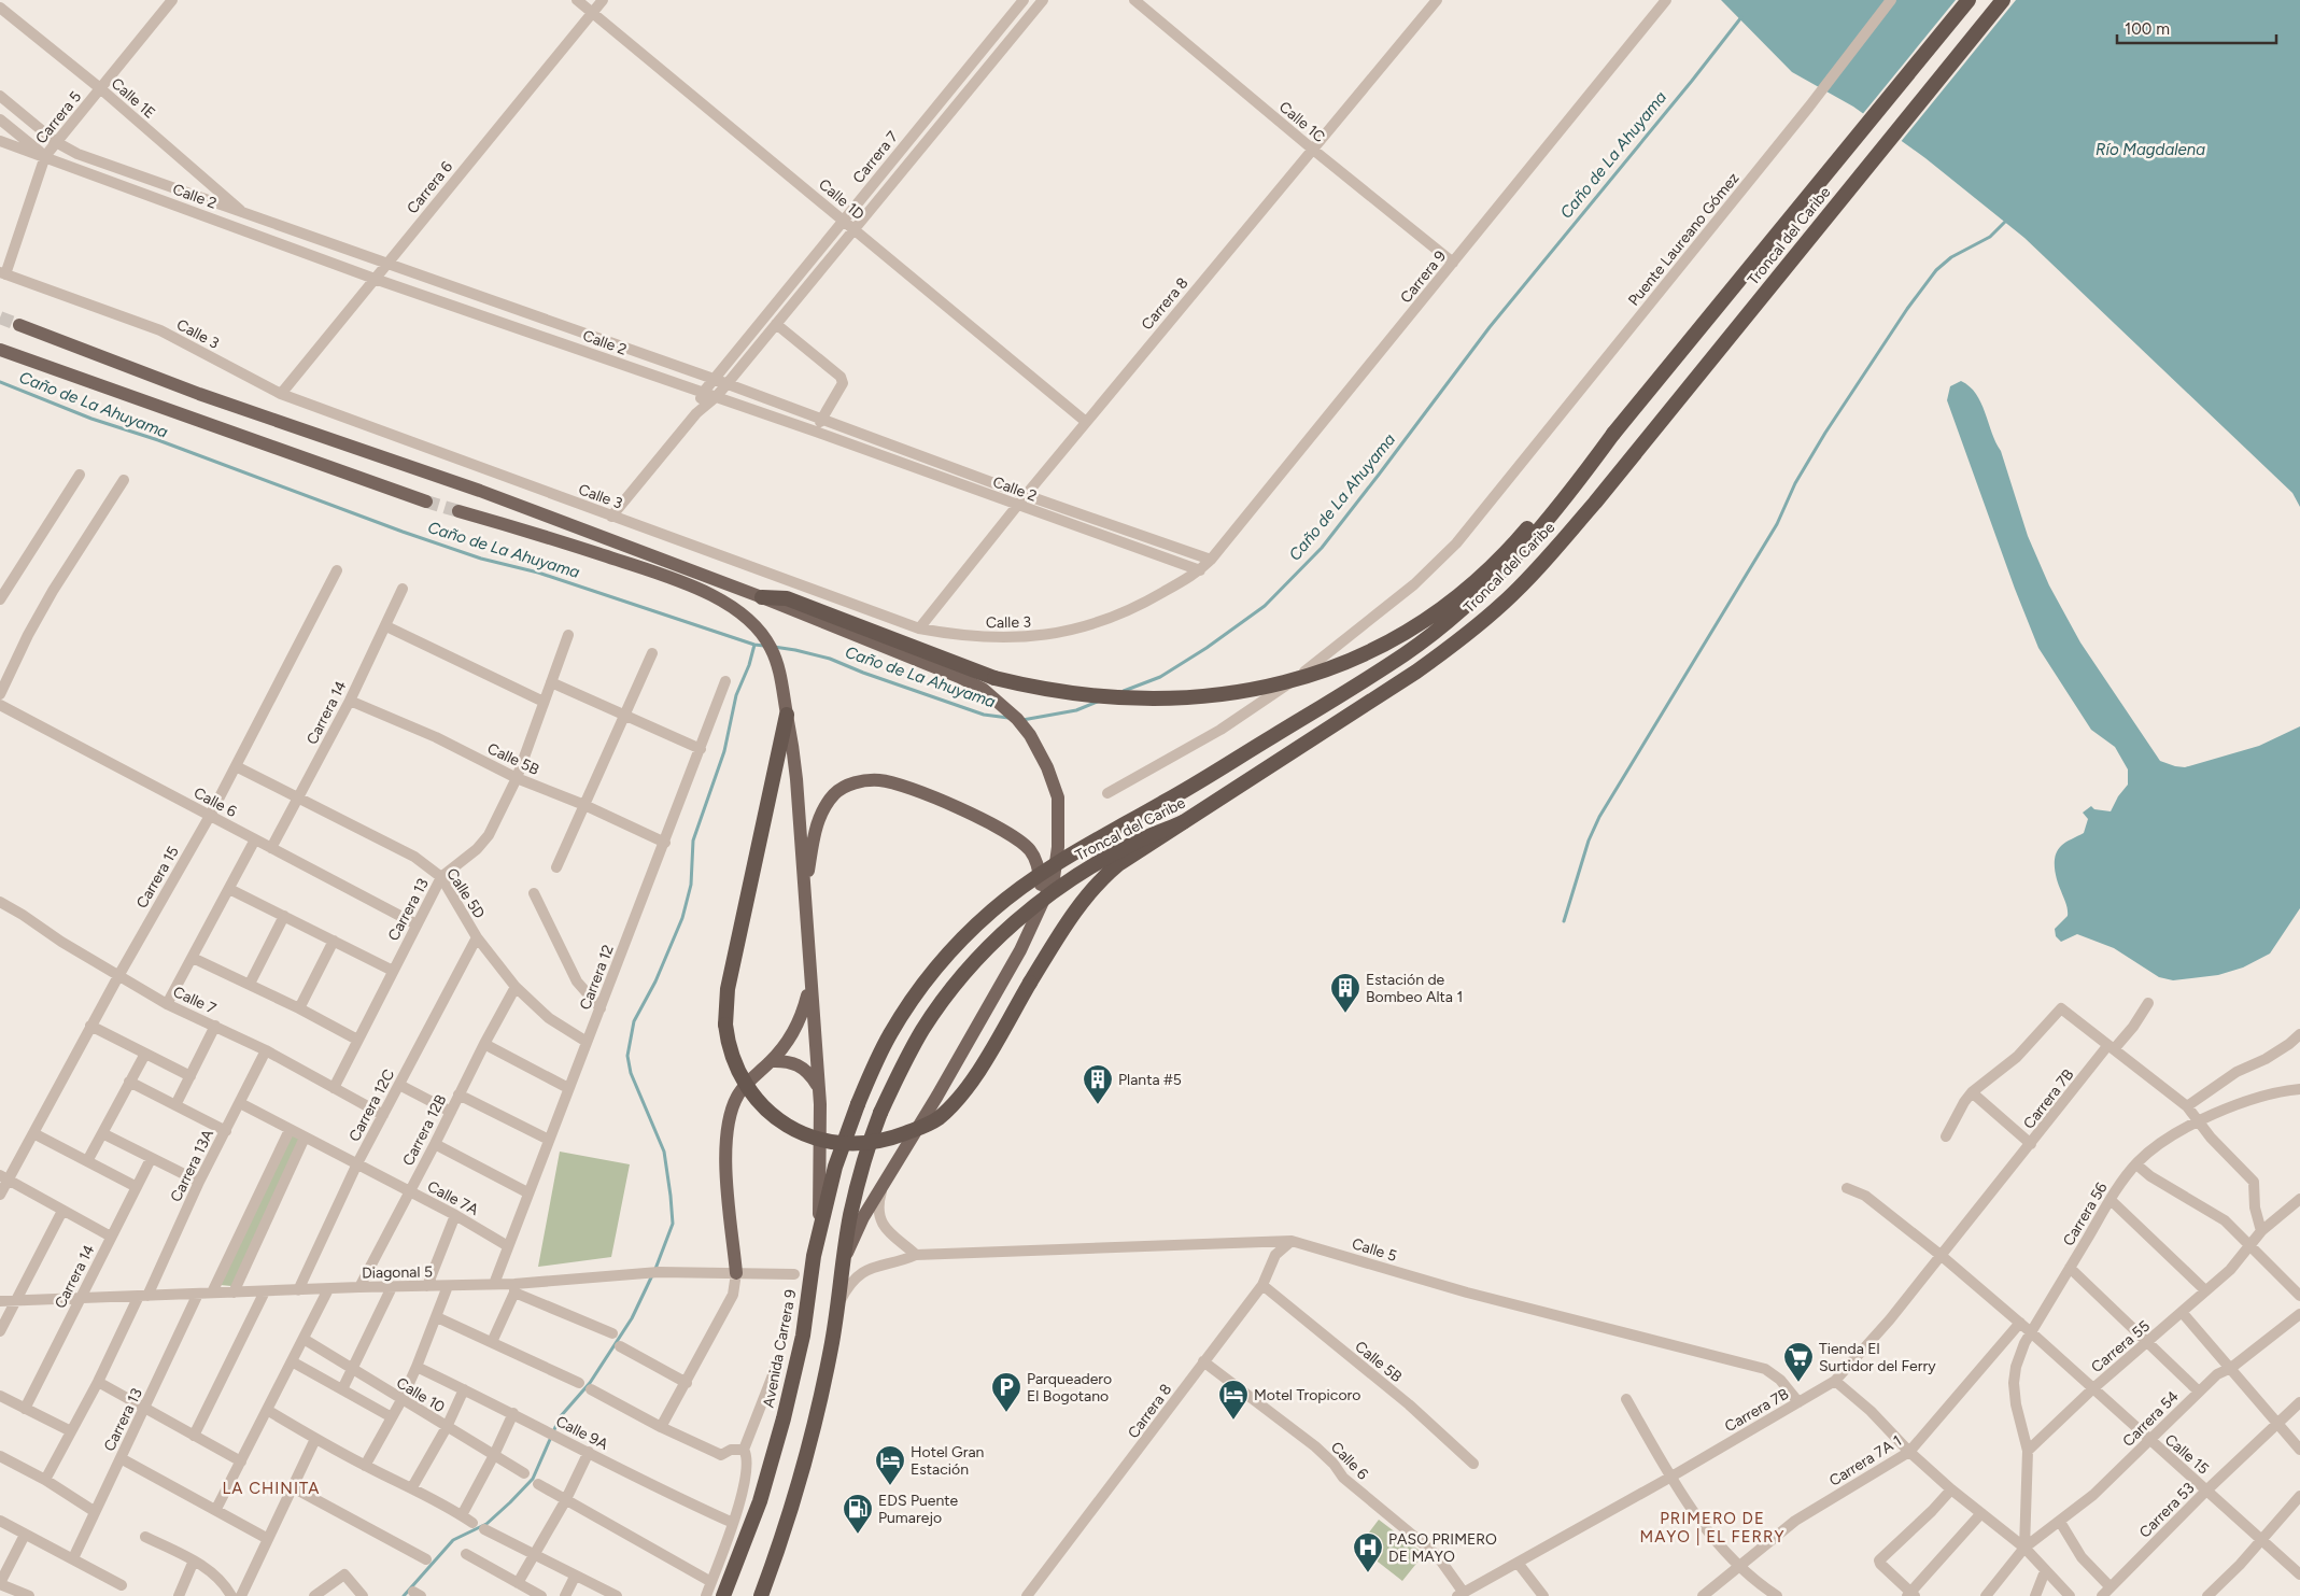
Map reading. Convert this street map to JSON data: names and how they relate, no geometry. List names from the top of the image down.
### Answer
{
  "streets": {
    "highway": ["Troncal del Caribe", "Avenida Carrera 9"],
    "street": [
      "Calle 1E",
      "Carrera 5",
      "Calle 1C",
      "Carrera 7",
      "Carrera 6",
      "Calle 2",
      "Calle 1D",
      "Puente Laureano Gómez",
      "Carrera 9",
      "Carrera 8",
      "Calle 3",
      "Carrera 14",
      "Calle 5B",
      "Calle 6",
      "Carrera 15",
      "Calle 5D",
      "Carrera 13",
      "Carrera 12",
      "Calle 7",
      "Carrera 7B",
      "Carrera 12C",
      "Carrera 12B",
      "Carrera 13A",
      "Calle 7A",
      "Carrera 56",
      "Calle 5",
      "Diagonal 5",
      "Carrera 55",
      "Calle 10",
      "Carrera 54",
      "Calle 9A",
      "Calle 15",
      "Carrera 7A 1",
      "Carrera 53"
    ]
  },
  "crossings": [
    ["Calle 1E", "Carrera 5"],
    ["Calle 1E", "Calle 2"],
    ["Carrera 5", "Calle 2"],
    ["Carrera 5", "Calle 3"],
    ["Calle 1C", "Carrera 9"],
    ["Calle 1C", "Carrera 8"],
    ["Carrera 7", "Calle 2"],
    ["Carrera 7", "Calle 1D"],
    ["Carrera 7", "Calle 3"],
    ["Carrera 6", "Calle 2"],
    ["Carrera 6", "Calle 1D"],
    ["Carrera 6", "Calle 3"],
    ["Calle 2", "Carrera 9"],
    ["Calle 2", "Carrera 8"],
    ["Calle 2", "Calle 3"],
    ["Calle 1D", "Carrera 8"],
    ["Troncal del Caribe", "Avenida Carrera 9"],
    ["Carrera 9", "Calle 3"],
    ["Carrera 8", "Calle 3"],
    ["Carrera 8", "Calle 5B"],
    ["Carrera 8", "Calle 6"],
    ["Carrera 8", "Calle 5"],
    ["Carrera 14", "Calle 5B"],
    ["Carrera 14", "Calle 6"],
    ["Carrera 14", "Calle 5D"],
    ["Carrera 14", "Diagonal 5"],
    ["Calle 5B", "Carrera 13"],
    ["Calle 5B", "Carrera 12"],
    ["Calle 6", "Carrera 15"],
    ["Calle 6", "Carrera 13"],
    ["Calle 6", "Carrera 7B"],
    ["Carrera 15", "Calle 5D"],
    ["Carrera 15", "Calle 7"],
    ["Calle 5D", "Carrera 13"],
    ["Calle 5D", "Carrera 12"],
    ["Calle 5D", "Carrera 12C"],
    ["Calle 5D", "Carrera 12B"],
    ["Carrera 13", "Calle 7"],
    ["Carrera 13", "Diagonal 5"],
    ["Carrera 12", "Calle 7A"],
    ["Carrera 12", "Diagonal 5"],
    ["Calle 7", "Carrera 12C"],
    ["Calle 7", "Carrera 13A"],
    ["Carrera 7B", "Calle 5"],
    ["Carrera 7B", "Calle 15"],
    ["Carrera 12C", "Calle 7A"],
    ["Carrera 12C", "Diagonal 5"],
    ["Carrera 12B", "Calle 7A"],
    ["Carrera 12B", "Diagonal 5"],
    ["Carrera 13A", "Calle 7A"],
    ["Carrera 13A", "Diagonal 5"],
    ["Carrera 56", "Carrera 55"],
    ["Carrera 56", "Calle 15"],
    ["Carrera 55", "Calle 15"],
    ["Carrera 54", "Calle 15"],
    ["Calle 15", "Carrera 7A 1"],
    ["Calle 15", "Carrera 53"]
  ],
  "districts": ["LA CHINITA", "PRIMERO DE MAYO | EL FERRY"],
  "water": ["Río Magdalena", "Caño de La Ahuyama"],
  "places": {
    "building": ["Estación de Bombeo Alta 1", "Planta #5"],
    "supermarket": ["Tienda El Surtidor del Ferry"],
    "parking": ["Parqueadero El Bogotano"],
    "hotel": ["Motel Tropicoro", "Hotel Gran Estación"],
    "fuel station": ["EDS Puente Pumarejo"],
    "hospital": ["PASO PRIMERO DE MAYO"]
  },
  "scale_bar": "100 m"
}
